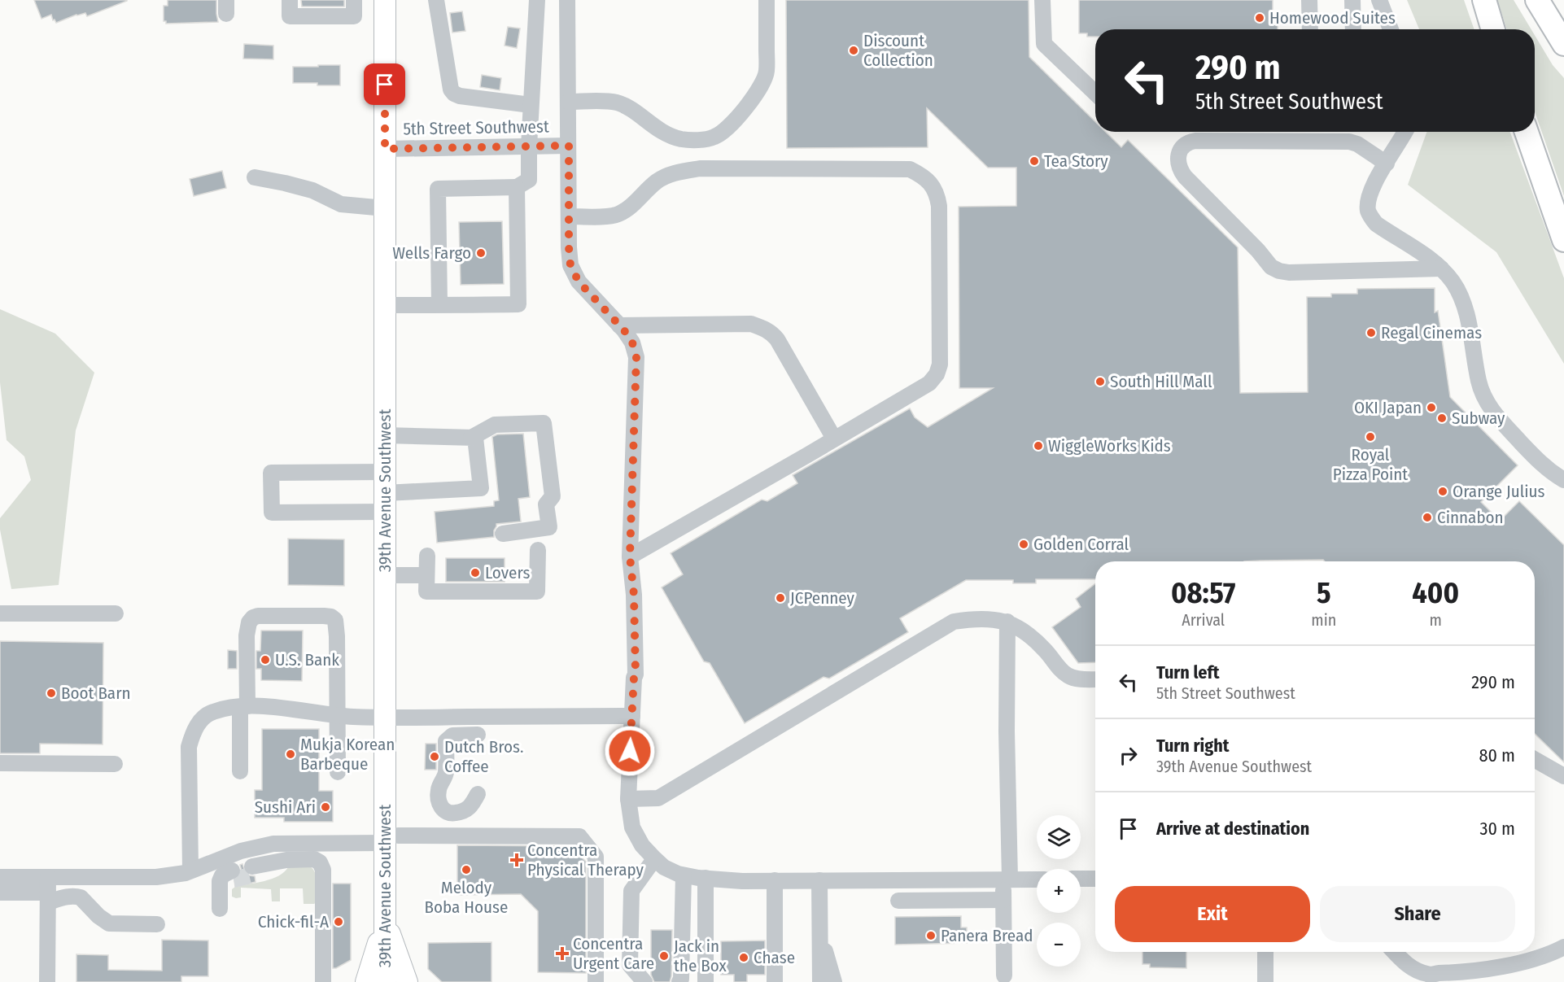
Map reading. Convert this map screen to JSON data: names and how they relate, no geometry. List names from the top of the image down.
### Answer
{
  "streets": {
    "main road": ["39th Avenue Southwest"],
    "street": ["5th Street Southwest"]
  },
  "crossings": [
    ["5th Street Southwest", "39th Avenue Southwest"]
  ],
  "places": {
    "other": [
      "Homewood Suites",
      "Discount Collection",
      "Tea Story",
      "Wells Fargo",
      "Regal Cinemas",
      "South Hill Mall",
      "OKI Japan",
      "Subway",
      "Royal Pizza Point",
      "WiggleWorks Kids",
      "Orange Julius",
      "Cinnabon",
      "Golden Corral",
      "Lovers",
      "JCPenney",
      "U.S. Bank",
      "Boot Barn",
      "Mukja Korean Barbeque",
      "Dutch Bros. Coffee",
      "Sushi Ari",
      "Melody Boba House",
      "Chick-fil-A",
      "Panera Bread",
      "Jack in the Box",
      "Chase"
    ],
    "health": ["Concentra Physical Therapy", "Concentra Urgent Care"]
  },
  "page": {
    "turn": ["290 m", "5th Street Southwest"],
    "eta": [
      "08:57",
      "Arrival",
      "5",
      "min",
      "400",
      "m"
    ],
    "list": [
      {
        "name": "Turn left",
        "note": "5th Street Southwest",
        "value": "290 m"
      },
      {
        "name": "Turn right",
        "note": "39th Avenue Southwest",
        "value": "80 m"
      },
      {
        "name": "Arrive at destination",
        "value": "30 m"
      }
    ],
    "map_buttons": ["+", "−"],
    "buttons": ["Exit", "Share"]
  }
}
